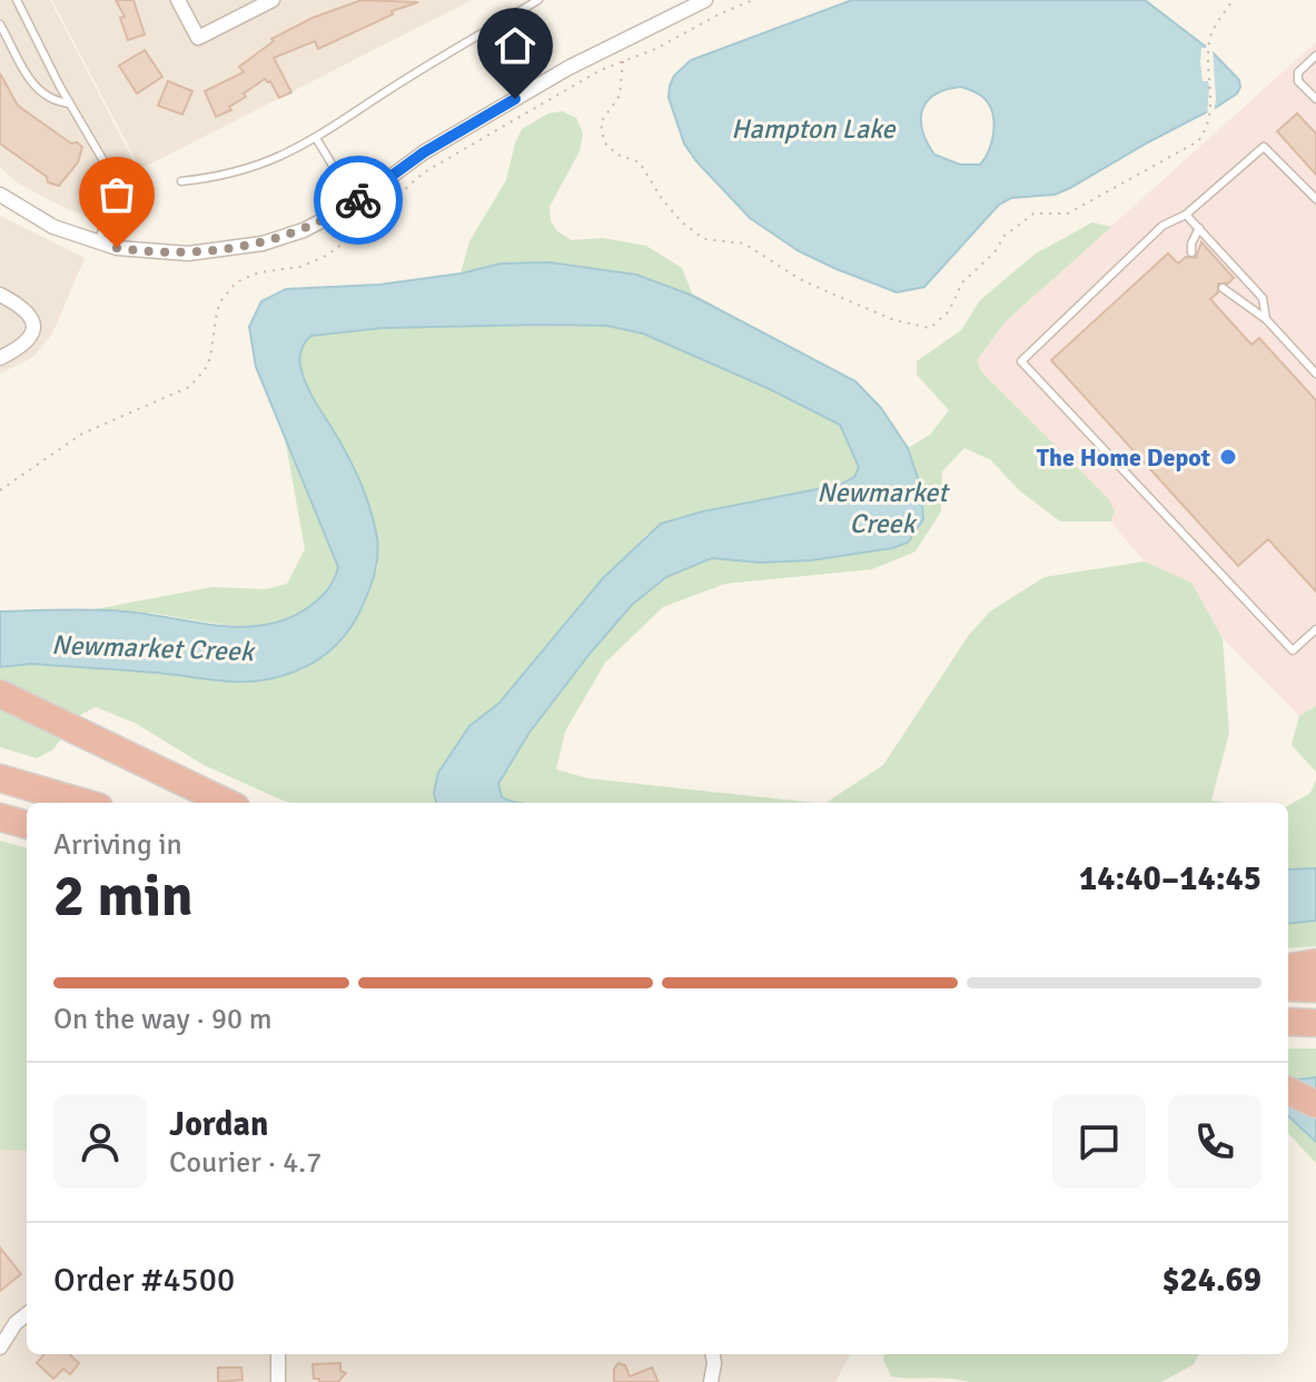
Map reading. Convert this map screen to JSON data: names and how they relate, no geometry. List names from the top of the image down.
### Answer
{
  "water": ["Hampton Lake", "Newmarket Creek"],
  "places": ["The Home Depot"],
  "page": {
    "heading": ["2 min", "Arriving in", "14:40–14:45"],
    "panel": [
      "Jordan",
      "Courier · 4.7",
      "Order #4500",
      "$24.69"
    ],
    "bar": "On the way · 90 m"
  }
}
